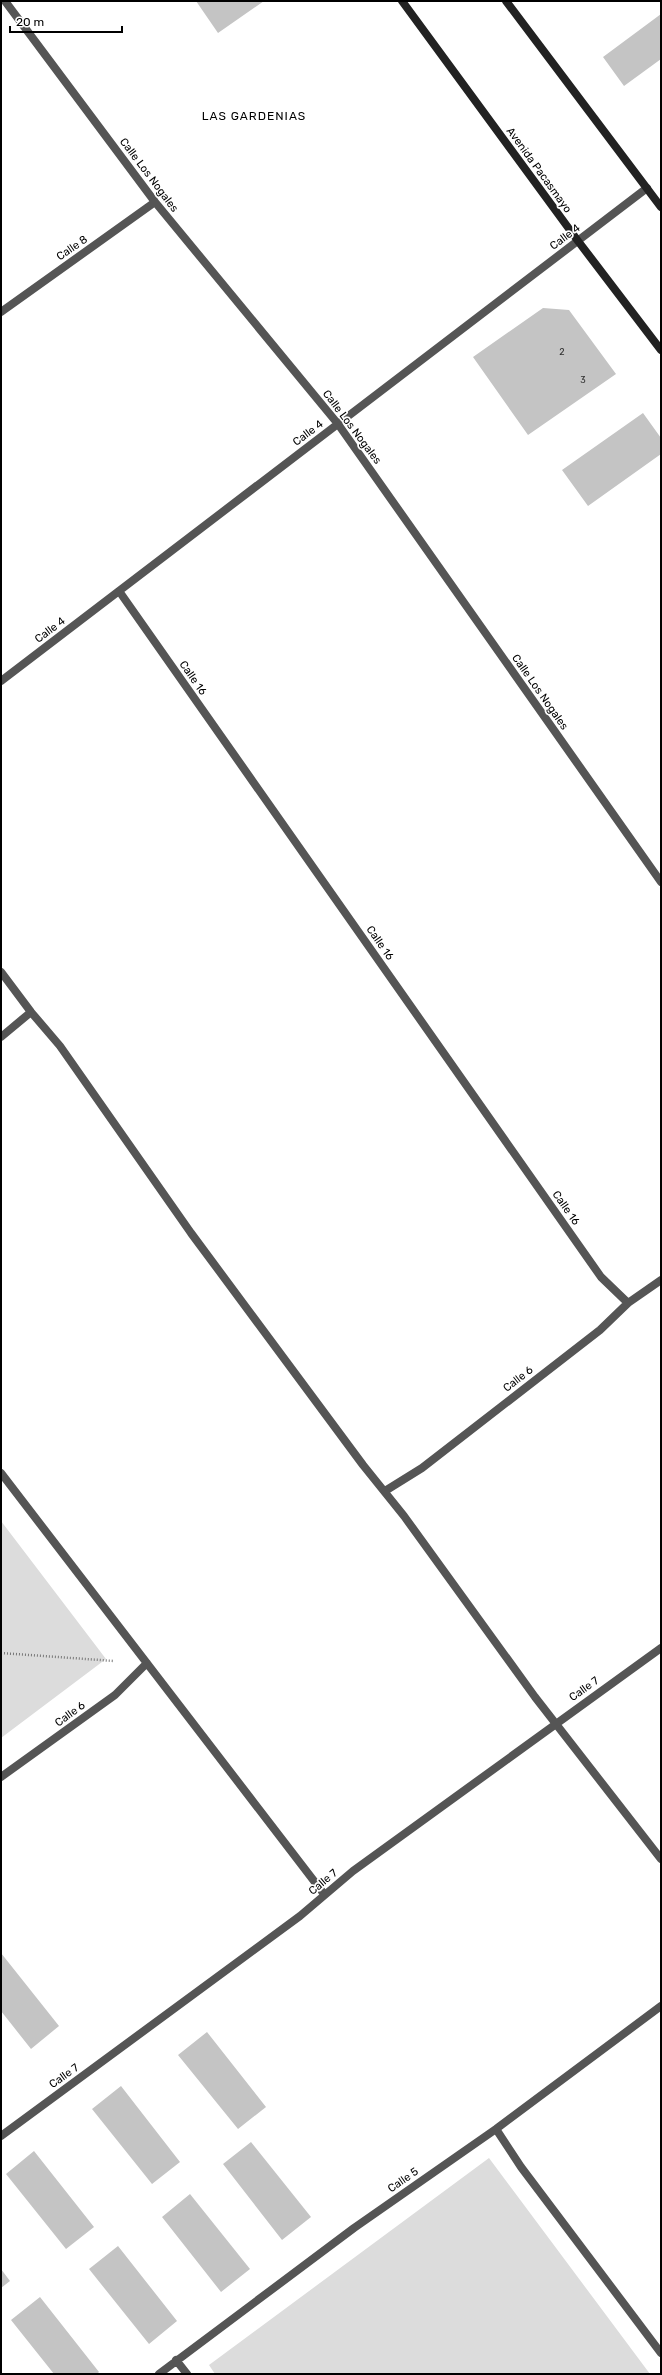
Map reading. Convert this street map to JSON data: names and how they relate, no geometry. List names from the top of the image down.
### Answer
{
  "streets": {
    "main road": ["Avenida Pacasmayo"],
    "street": [
      "Calle Los Nogales",
      "Calle 4",
      "Calle 8",
      "Calle 16",
      "Calle 6",
      "Calle 7",
      "Calle 5"
    ]
  },
  "crossings": [
    ["Avenida Pacasmayo", "Calle 4"],
    ["Calle Los Nogales", "Calle 4"],
    ["Calle Los Nogales", "Calle 8"],
    ["Calle 4", "Calle 16"],
    ["Calle 16", "Calle 6"]
  ],
  "districts": ["LAS GARDENIAS"],
  "house_numbers": ["2", "3"],
  "scale_bar": "20 m"
}
